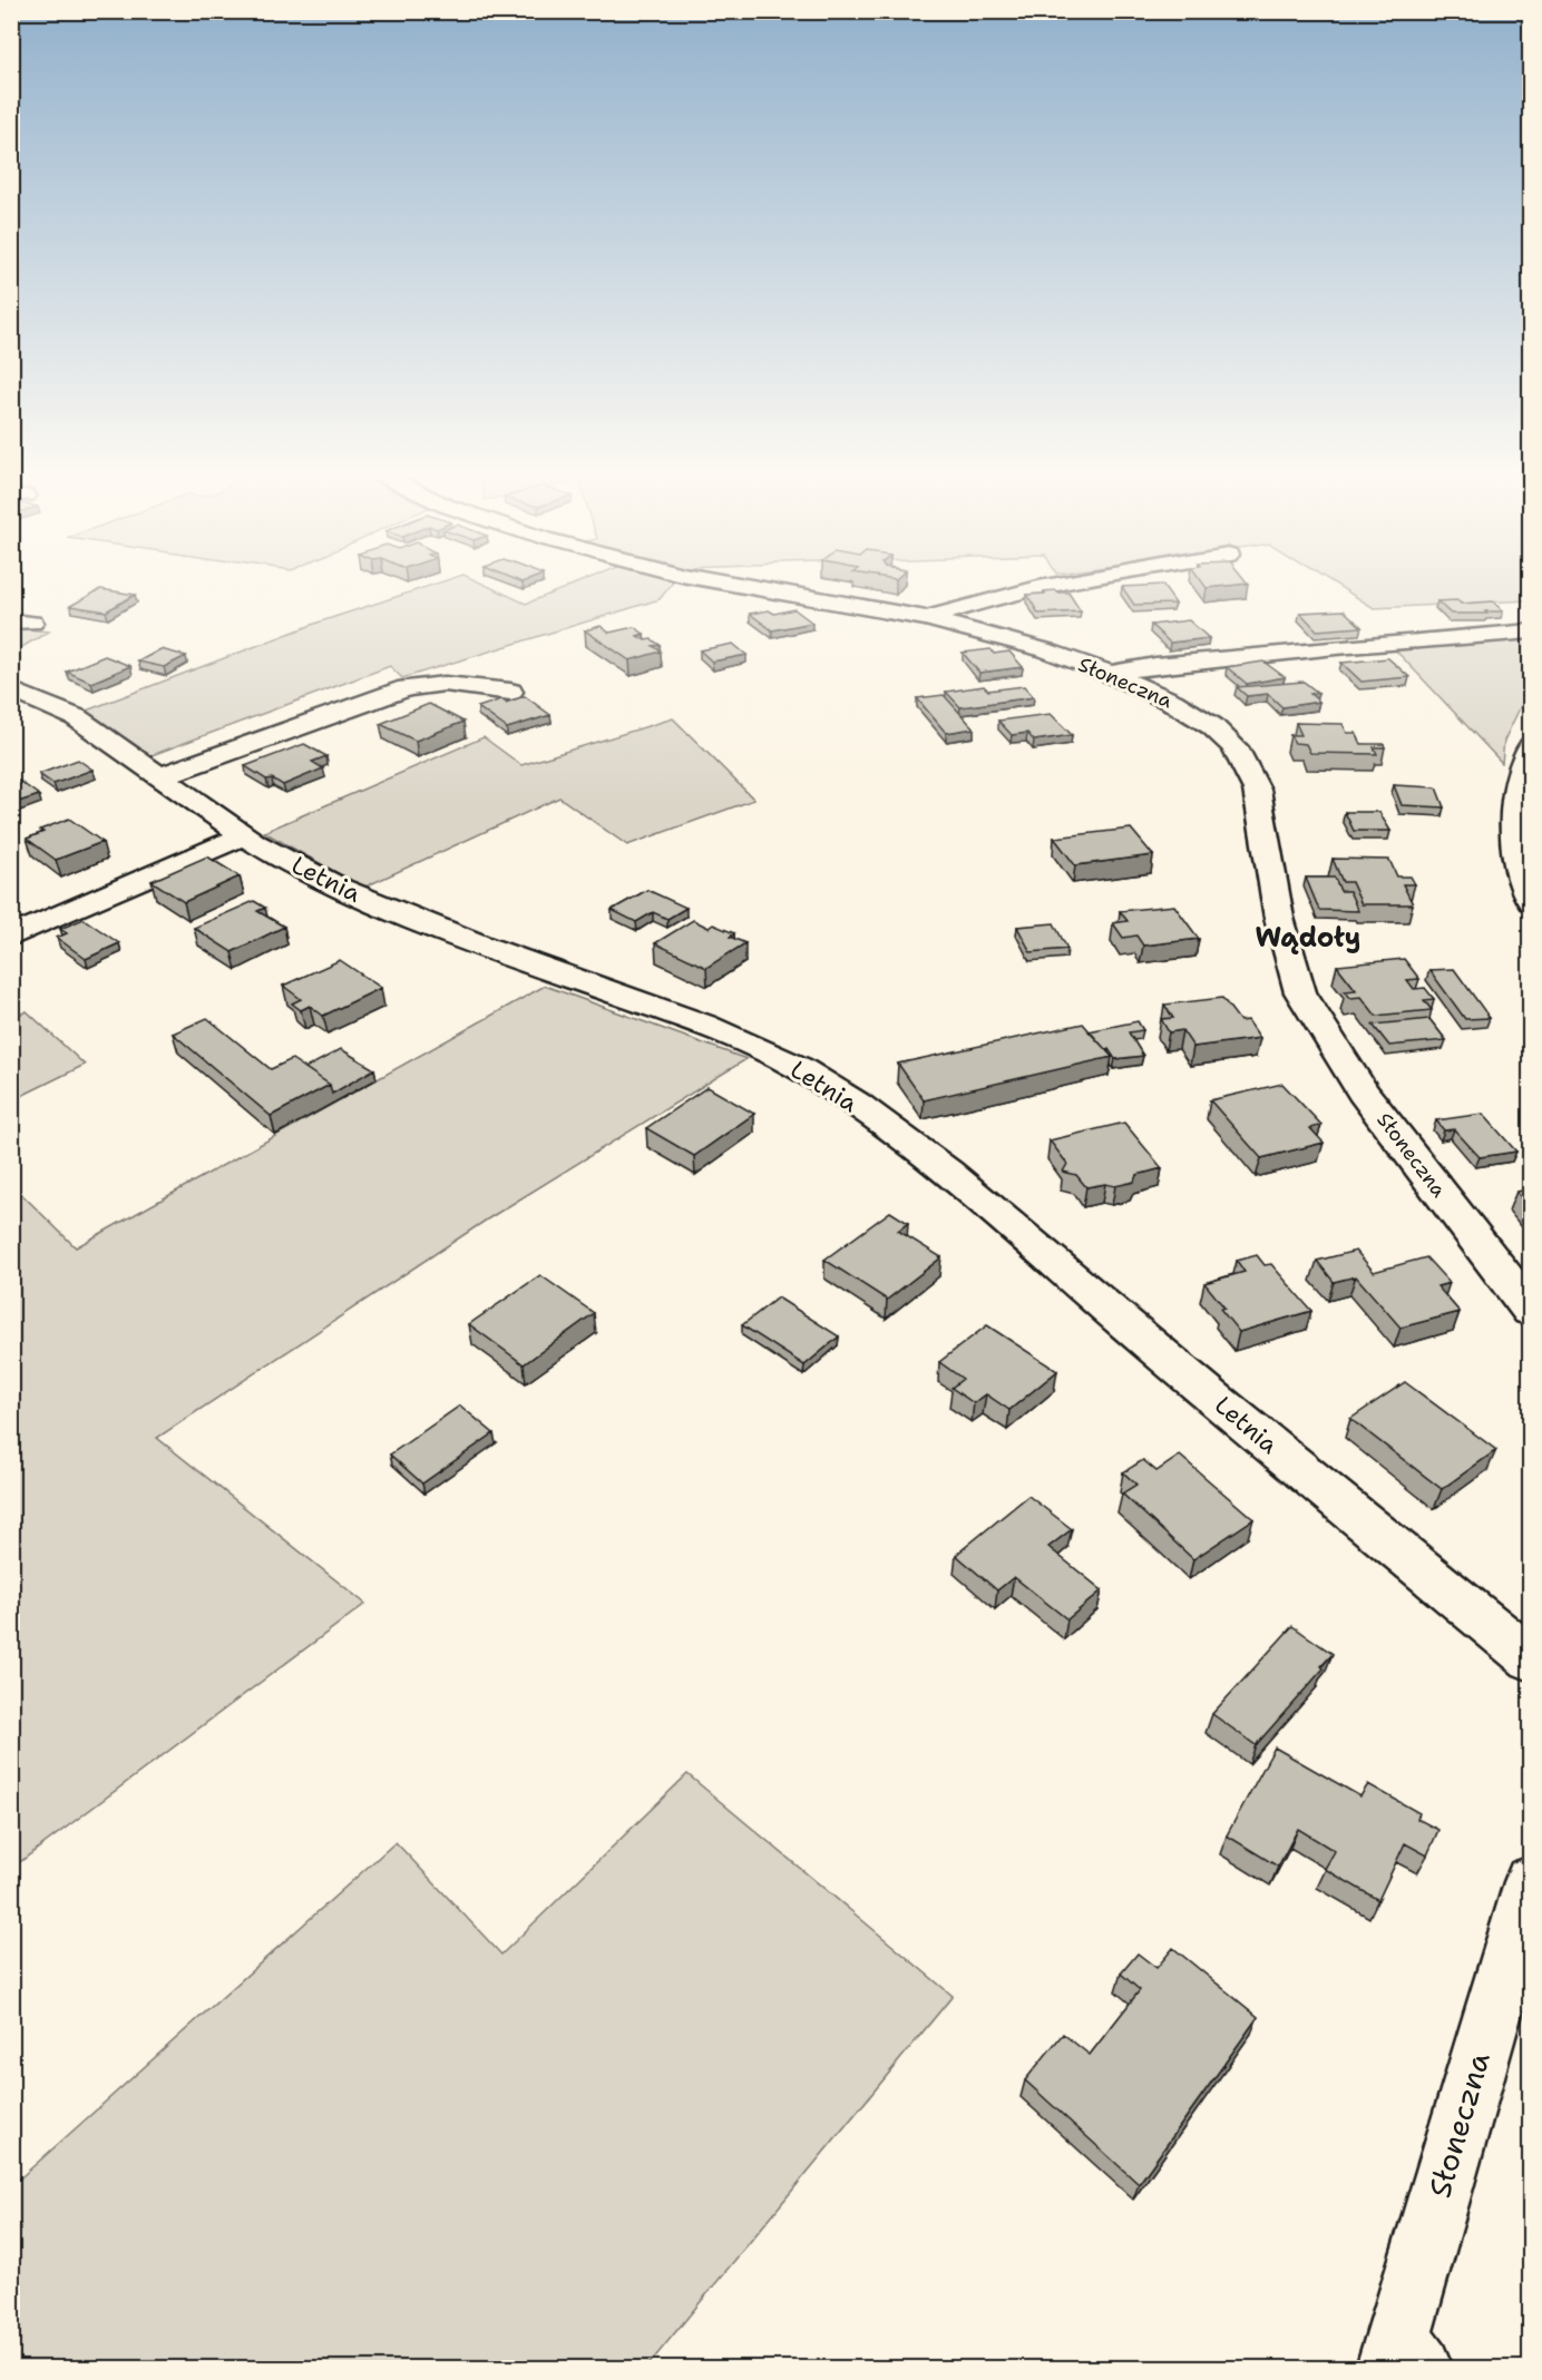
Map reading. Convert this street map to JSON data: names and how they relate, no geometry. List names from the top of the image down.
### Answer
{
  "streets": {
    "street": ["Słoneczna", "Letnia"]
  },
  "districts": ["Wądoły"]
}
